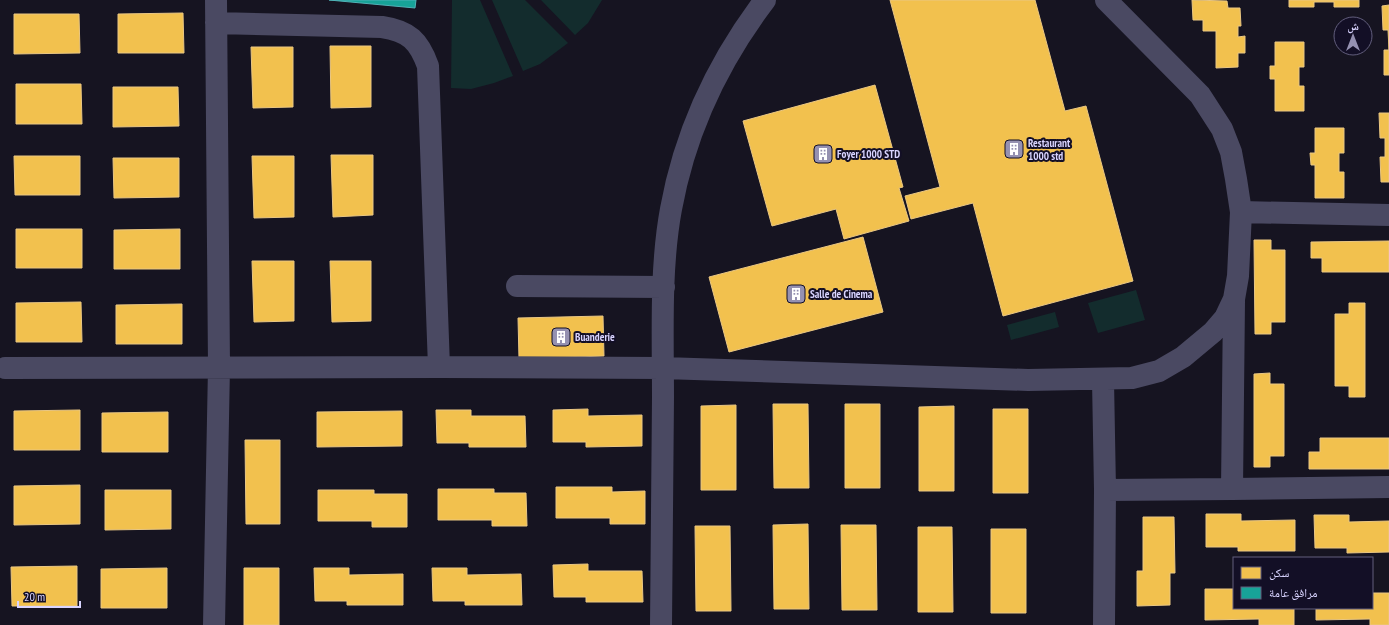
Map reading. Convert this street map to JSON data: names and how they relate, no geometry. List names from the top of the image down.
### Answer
{
  "places": {
    "building": [
      "Restaurant 1000 std",
      "Foyer 1000 STD",
      "Salle de Cinema",
      "Buanderie"
    ]
  },
  "legend": ["سكن", "مرافق عامة"],
  "scale_bar": "20 m",
  "north": "top"
}
